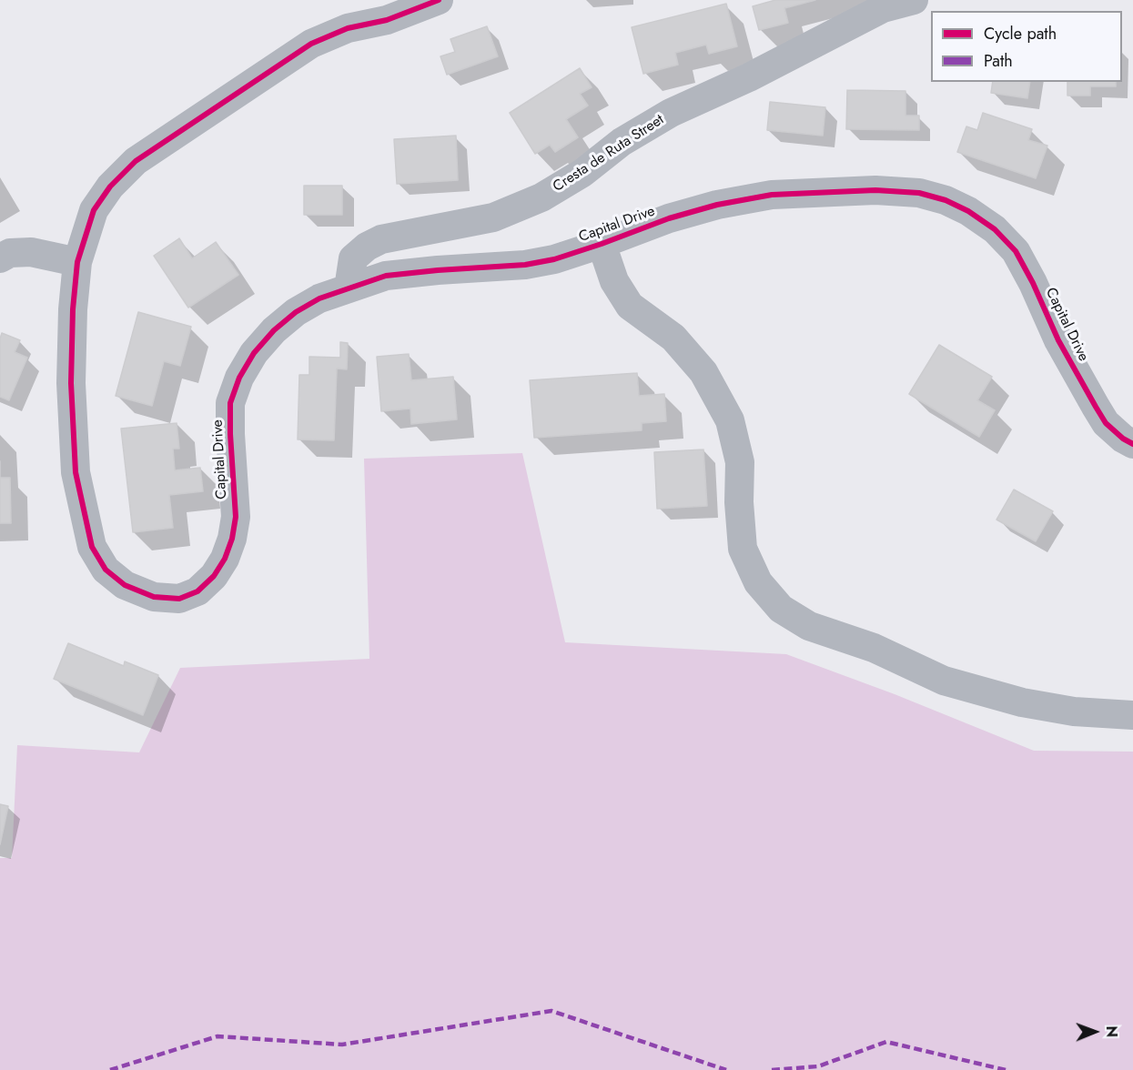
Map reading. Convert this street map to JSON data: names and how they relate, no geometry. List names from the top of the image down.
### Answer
{
  "streets": {
    "street": ["Cresta de Ruta Street", "Capital Drive"]
  },
  "crossings": [
    ["Cresta de Ruta Street", "Capital Drive"]
  ],
  "legend": ["Cycle path", "Path"],
  "north": "right"
}
